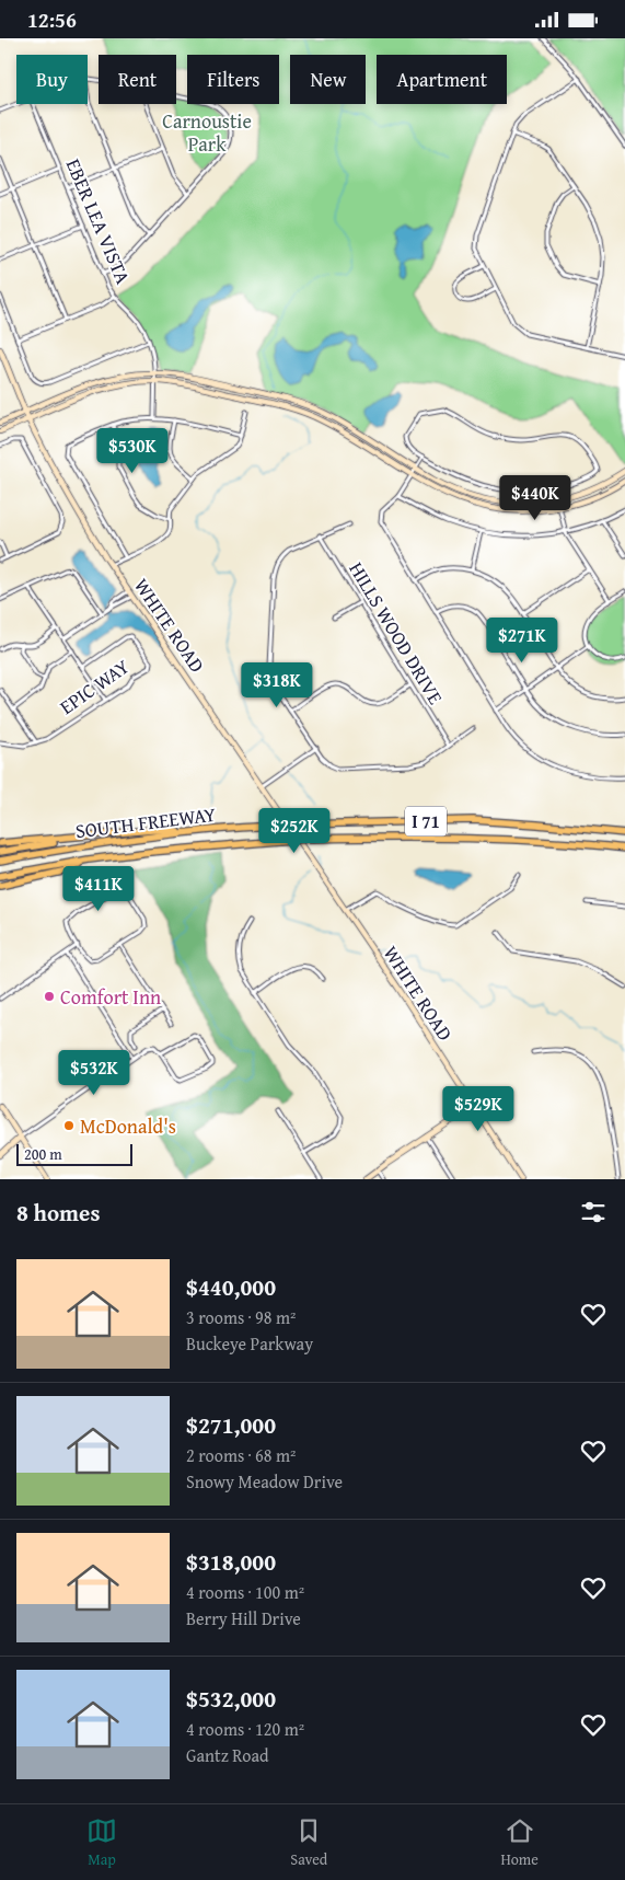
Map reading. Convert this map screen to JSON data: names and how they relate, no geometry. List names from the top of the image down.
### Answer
{
  "streets": {
    "highway": ["I 71", "SOUTH FREEWAY"],
    "street": [
      "EBER LEA VISTA",
      "WHITE ROAD",
      "HILLS WOOD DRIVE",
      "EPIC WAY"
    ]
  },
  "crossings": [
    ["I 71", "SOUTH FREEWAY"]
  ],
  "parks": ["Carnoustie Park"],
  "places": ["Comfort Inn", "McDonald's"],
  "scale_bar": "200 m",
  "page": {
    "status": "12:56",
    "chip": [
      "Buy",
      "Rent",
      "Filters",
      "New",
      "Apartment"
    ],
    "price": [
      "$530K",
      "$440K",
      "$271K",
      "$318K",
      "$252K",
      "$411K",
      "$532K",
      "$529K"
    ],
    "scale": "200 m",
    "heading": "8 homes",
    "list": [
      {
        "name": "$440,000",
        "note": "3 rooms · 98 m² · Buckeye Parkway"
      },
      {
        "name": "$271,000",
        "note": "2 rooms · 68 m² · Snowy Meadow Drive"
      },
      {
        "name": "$318,000",
        "note": "4 rooms · 100 m² · Berry Hill Drive"
      },
      {
        "name": "$532,000",
        "note": "4 rooms · 120 m² · Gantz Road"
      }
    ],
    "tabs": ["Map", "Saved", "Home"]
  }
}
